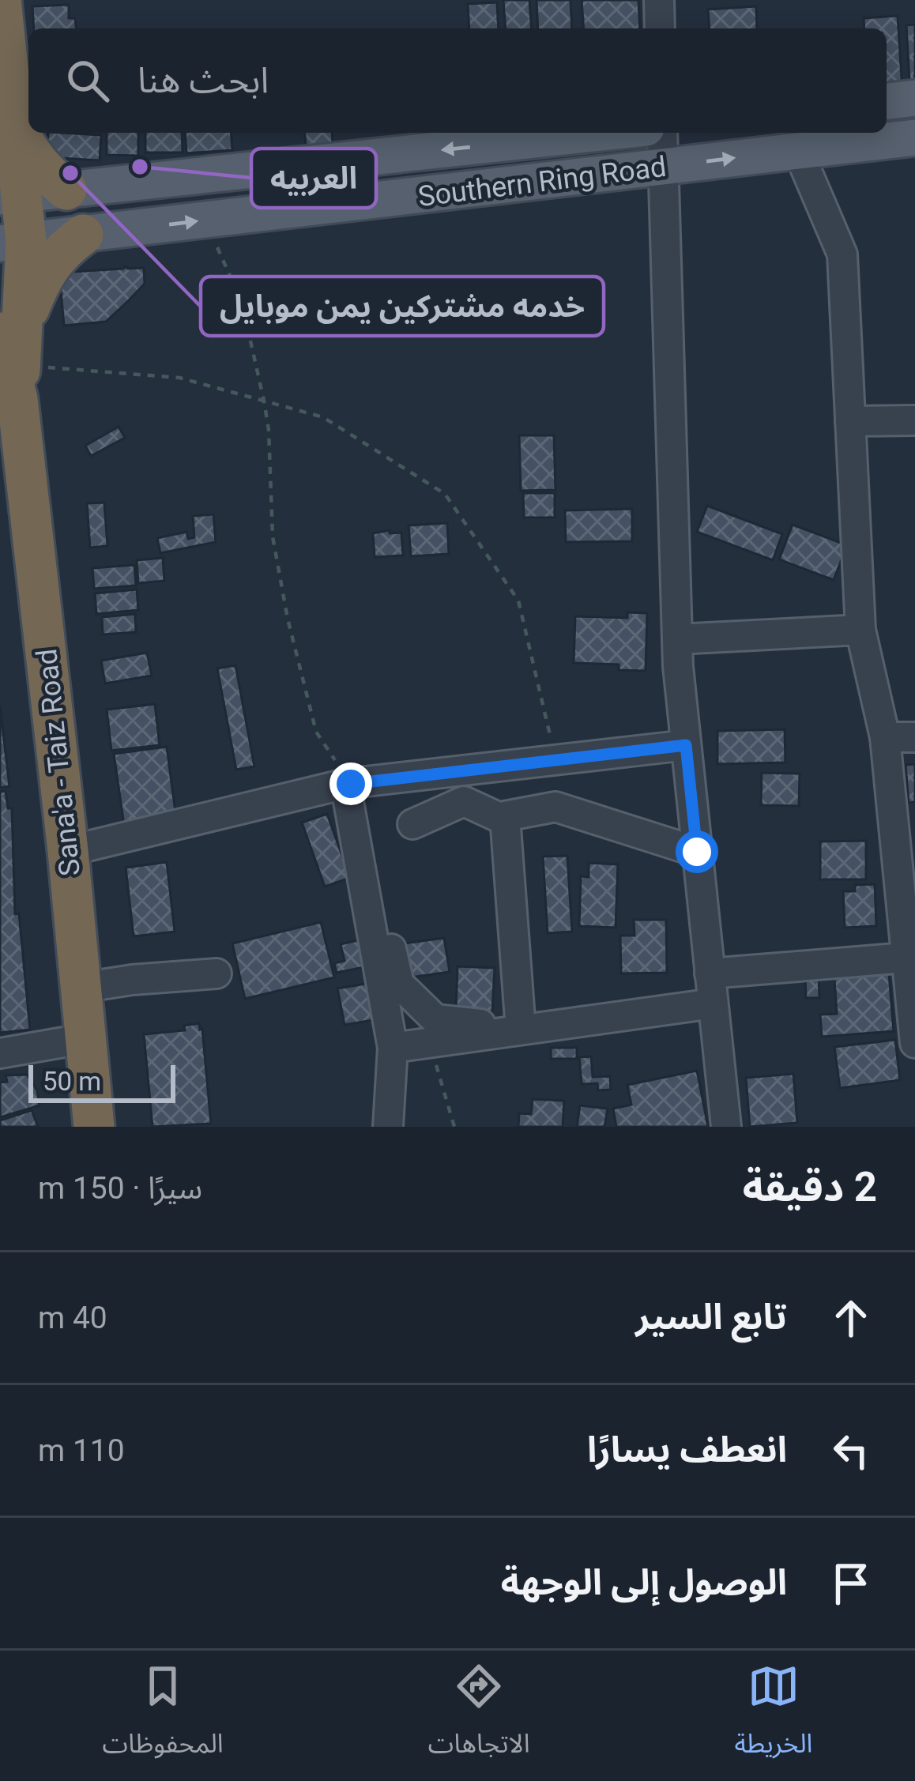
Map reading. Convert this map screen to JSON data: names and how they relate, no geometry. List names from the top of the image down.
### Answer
{
  "streets": {
    "highway": ["Sana'a - Taiz Road"],
    "main road": ["Southern Ring Road"]
  },
  "crossings": [
    ["Southern Ring Road", "Sana'a - Taiz Road"]
  ],
  "places": ["العربيه", "خدمه مشتركين يمن موبايل"],
  "scale_bar": "50 m",
  "page": {
    "search": "ابحث هنا",
    "scale": "50 m",
    "heading": ["2 دقيقة", "سيرًا · 150 m"],
    "list": [
      ["تابع السير", "40 m"],
      ["انعطف يسارًا", "110 m"],
      "الوصول إلى الوجهة"
    ],
    "nav": ["الخريطة", "الاتجاهات", "المحفوظات"]
  }
}
